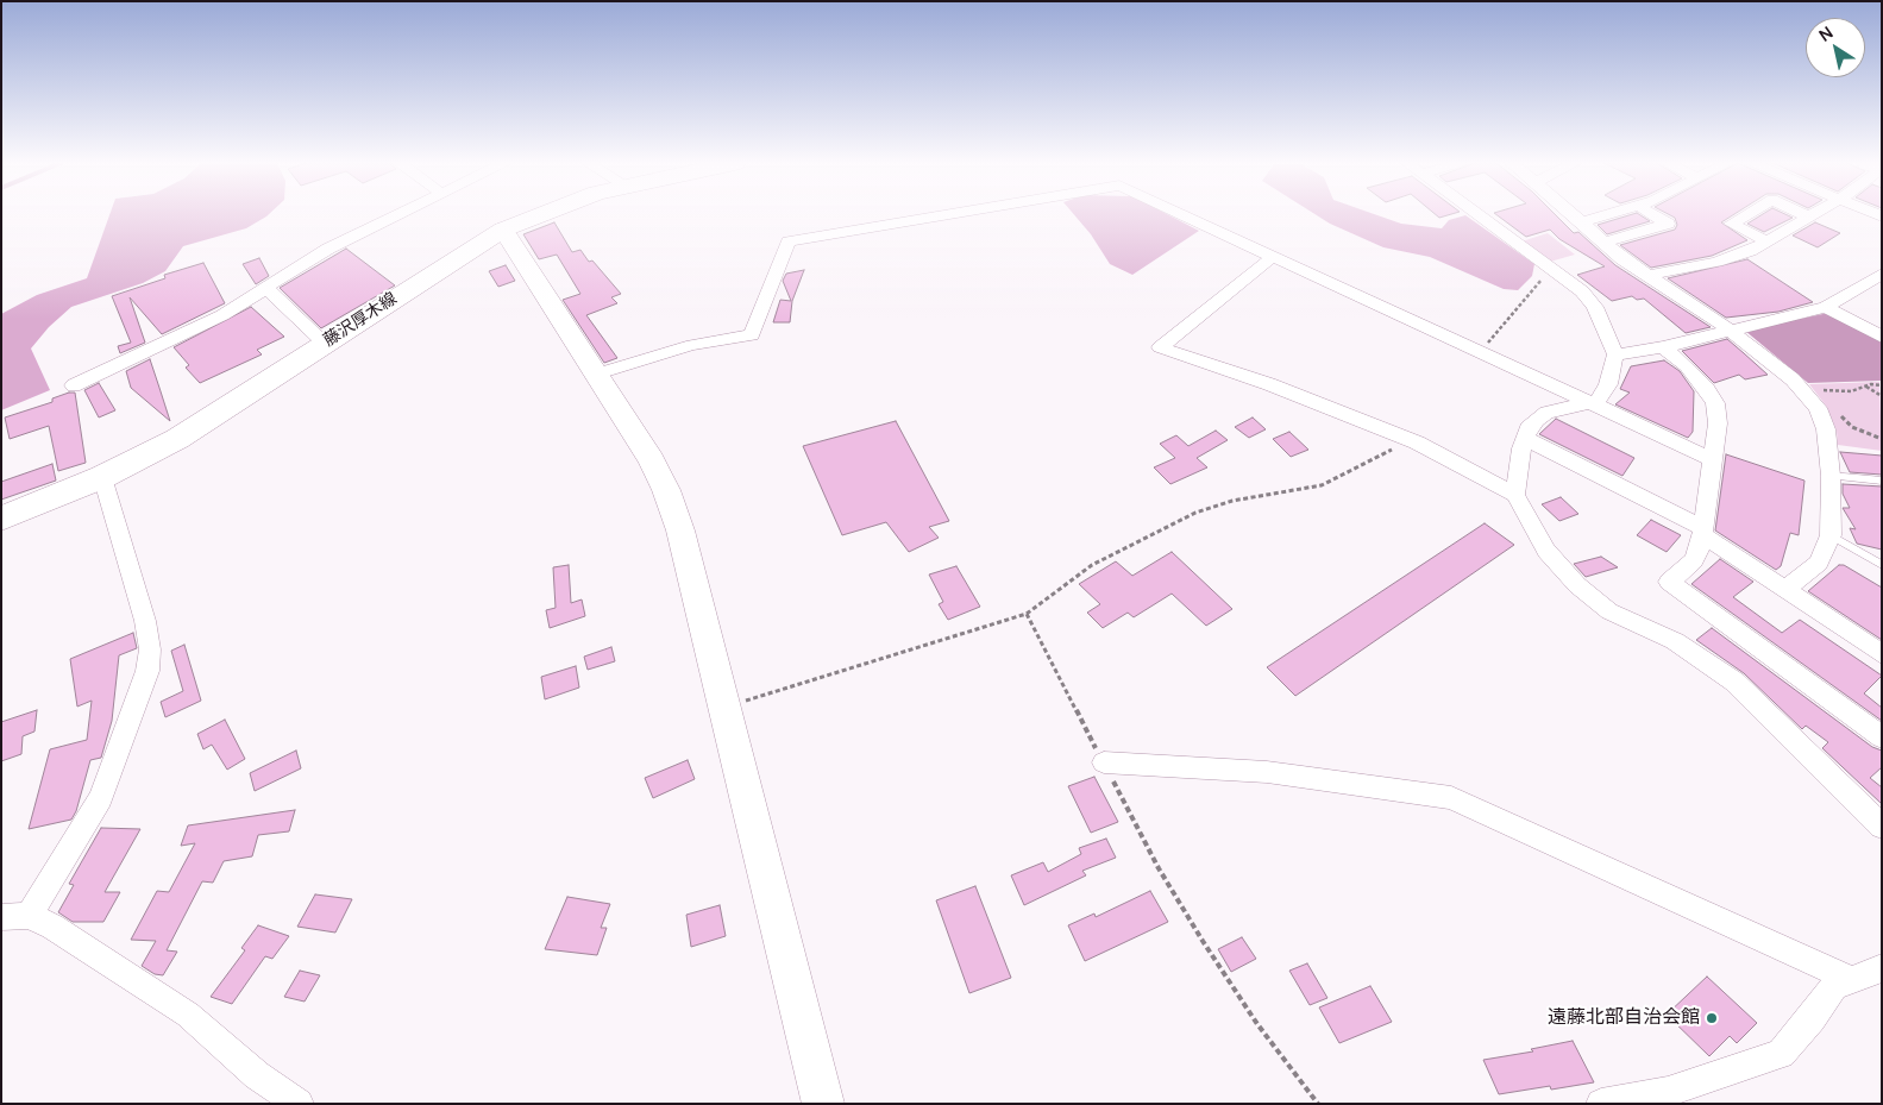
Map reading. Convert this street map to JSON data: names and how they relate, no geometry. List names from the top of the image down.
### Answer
{
  "streets": {
    "main road": ["藤沢厚木線"]
  },
  "places": ["遠藤北部自治会館"],
  "north": "top left"
}
